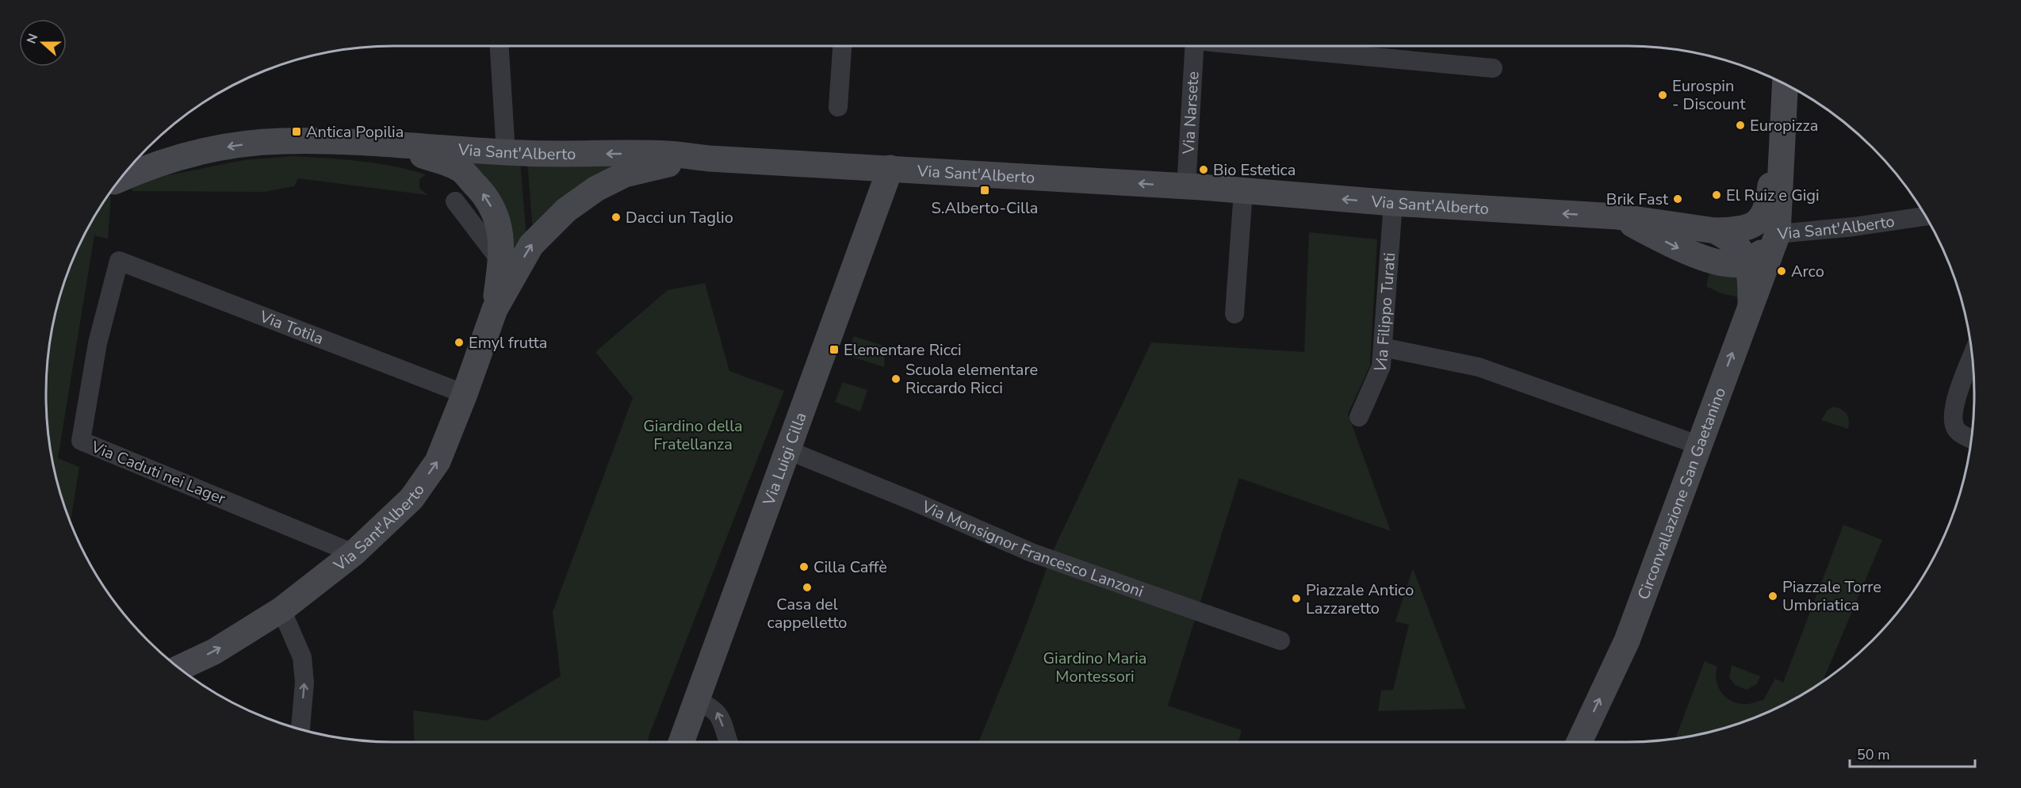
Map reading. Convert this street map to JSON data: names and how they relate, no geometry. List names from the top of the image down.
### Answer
{
  "streets": {
    "street": [
      "Via Narsete",
      "Via Sant'Alberto",
      "Via Filippo Turati",
      "Via Totila",
      "Via Luigi Cilla",
      "Via Caduti nei Lager",
      "Circonvallazione San Gaetanino",
      "Via Monsignor Francesco Lanzoni"
    ]
  },
  "crossings": [
    ["Via Narsete", "Via Sant'Alberto"],
    ["Via Sant'Alberto", "Via Filippo Turati"],
    ["Via Sant'Alberto", "Via Totila"],
    ["Via Sant'Alberto", "Via Luigi Cilla"],
    ["Via Sant'Alberto", "Via Caduti nei Lager"],
    ["Via Sant'Alberto", "Circonvallazione San Gaetanino"],
    ["Via Totila", "Via Caduti nei Lager"],
    ["Via Luigi Cilla", "Via Monsignor Francesco Lanzoni"]
  ],
  "one_way": ["Circonvallazione San Gaetanino"],
  "parks": ["Giardino della Fratellanza", "Giardino Maria Montessori"],
  "places": {
    "other": [
      "Eurospin - Discount",
      "Europizza",
      "Bio Estetica",
      "El Ruiz e Gigi",
      "Brik Fast",
      "Dacci un Taglio",
      "Arco",
      "Emyl frutta",
      "Scuola elementare Riccardo Ricci",
      "Cilla Caffè",
      "Casa del cappelletto",
      "Piazzale Torre Umbriatica",
      "Piazzale Antico Lazzaretto"
    ],
    "transit": ["Antica Popilia", "S.Alberto-Cilla", "Elementare Ricci"]
  },
  "scale_bar": "50 m",
  "north": "left"
}
